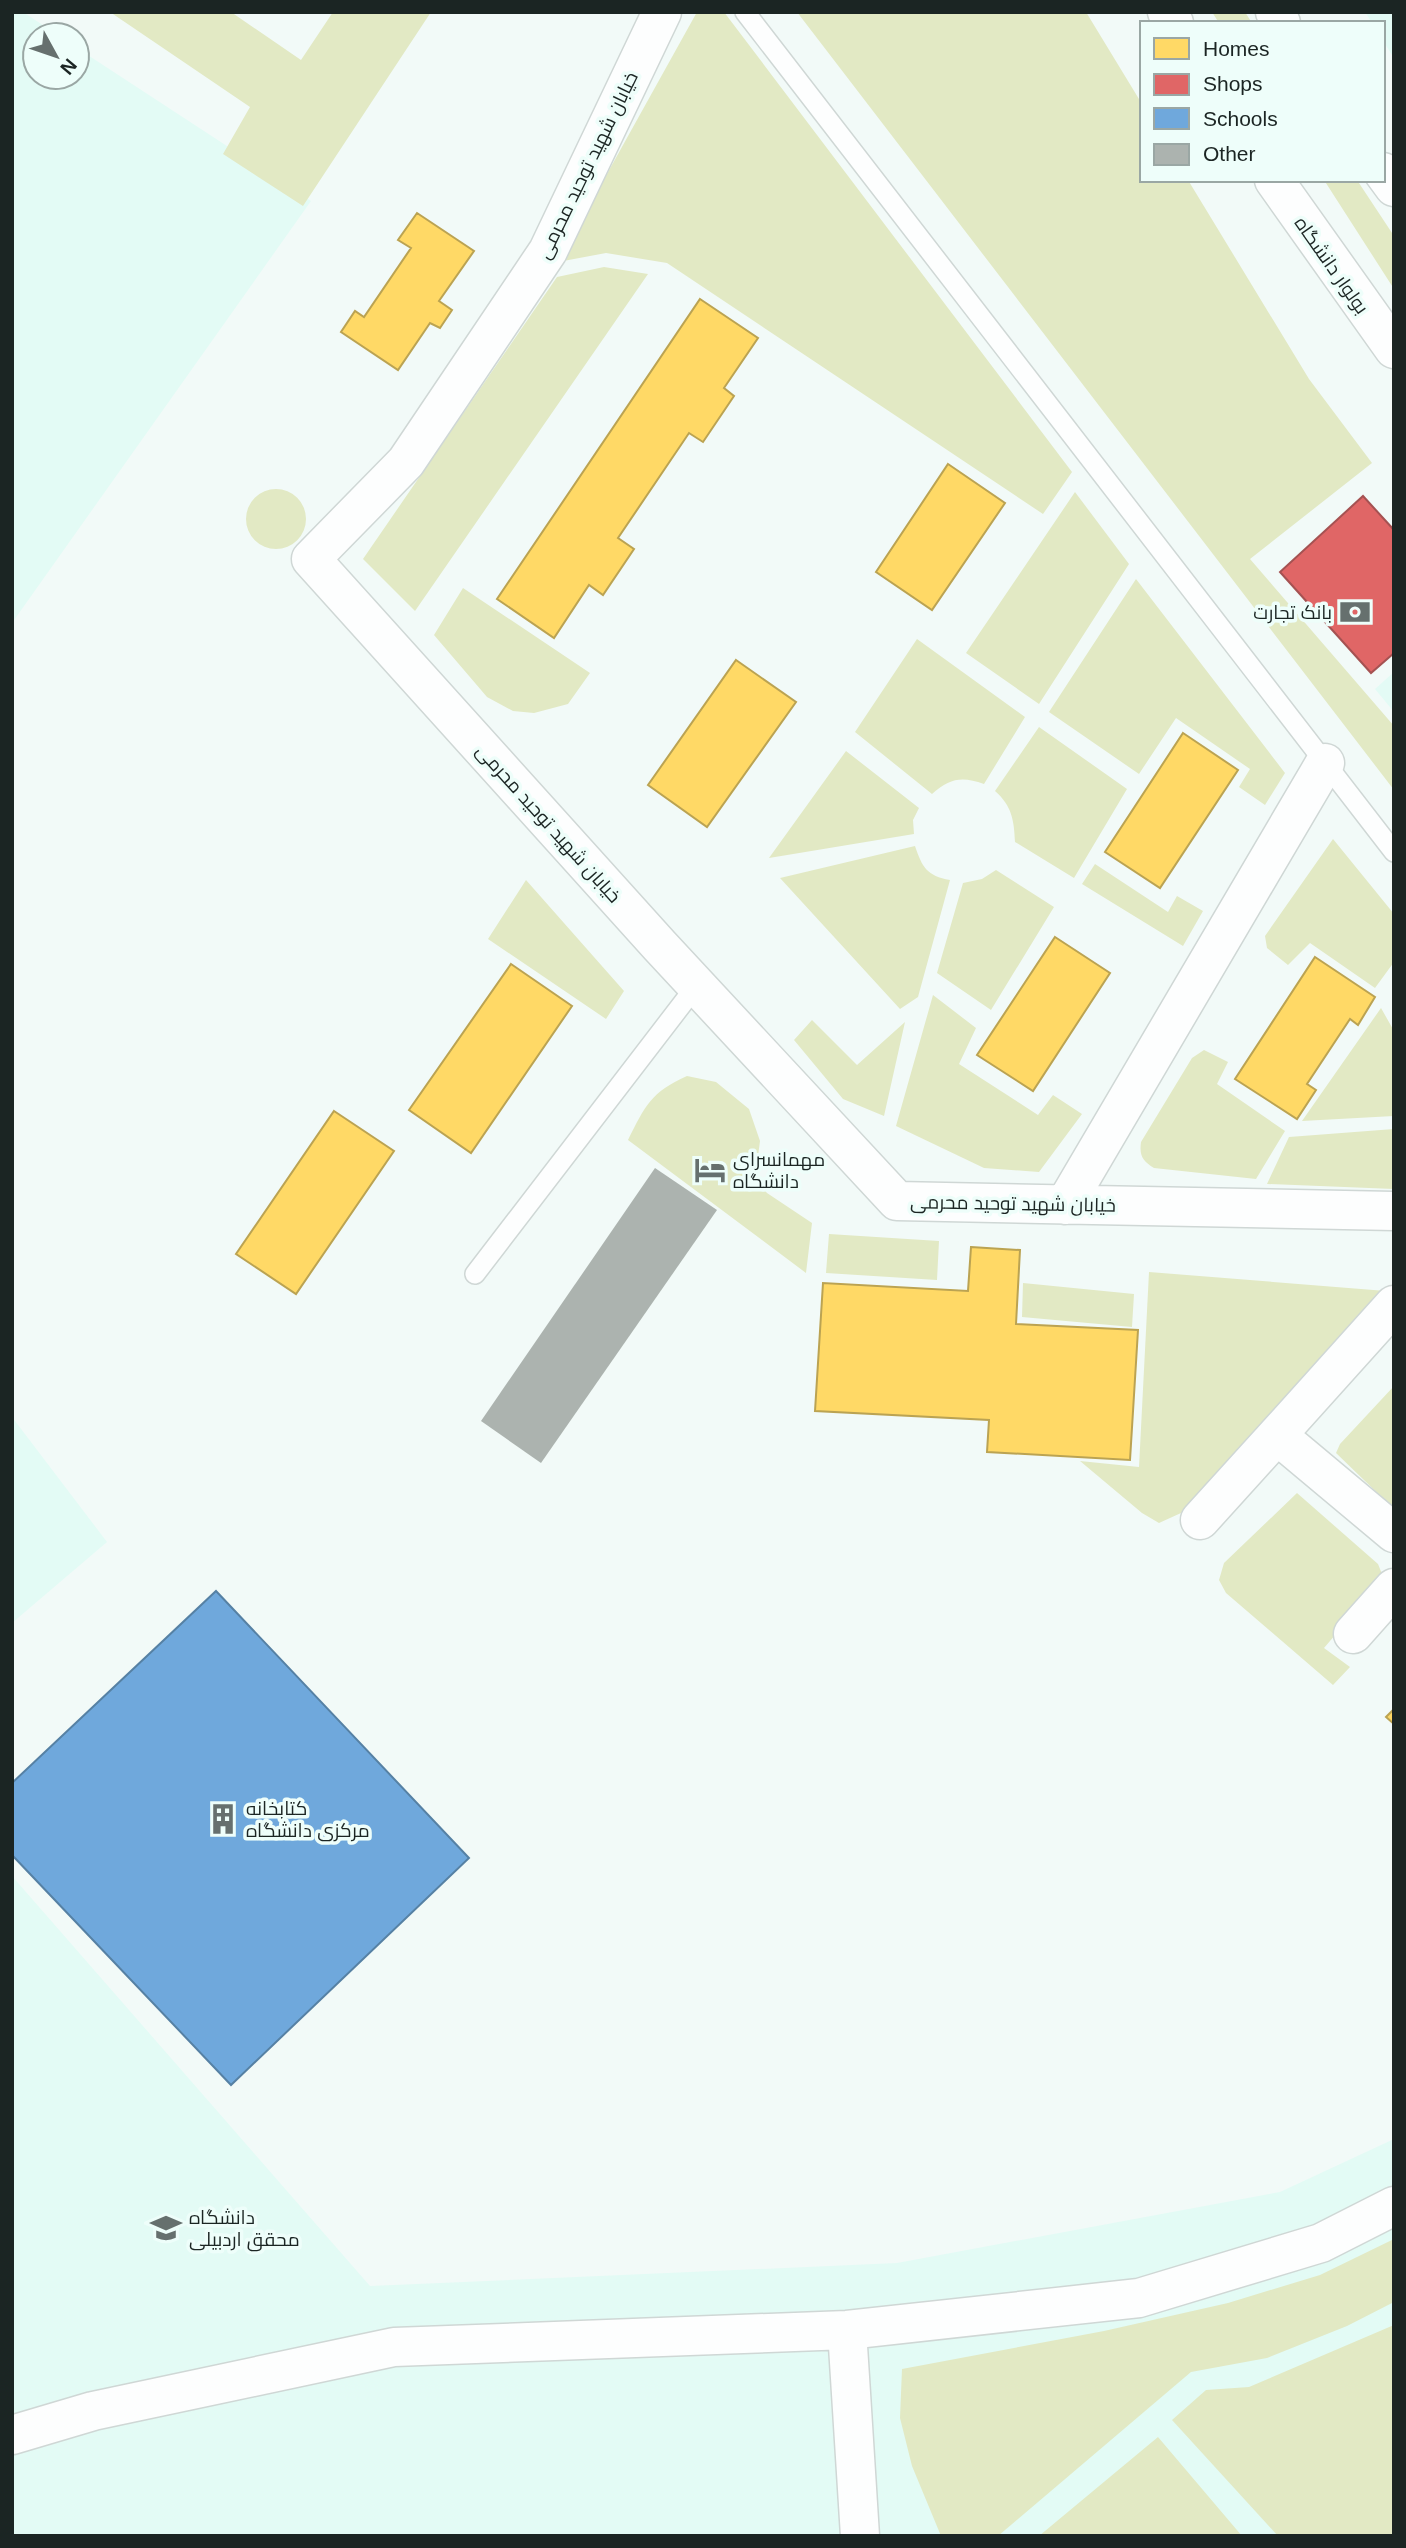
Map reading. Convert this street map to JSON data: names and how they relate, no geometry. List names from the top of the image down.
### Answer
{
  "streets": {
    "street": ["خیابان شهید توحید محرمی", "بولوار دانشگاه"]
  },
  "places": {
    "bank": ["بانک تجارت"],
    "hotel": ["مهمانسرای دانشگاه"],
    "building": ["کتابخانه مرکزی دانشگاه"],
    "school or university": ["دانشگاه محقق اردبیلی"]
  },
  "legend": [
    "Homes",
    "Shops",
    "Schools",
    "Other"
  ],
  "north": "bottom right"
}
